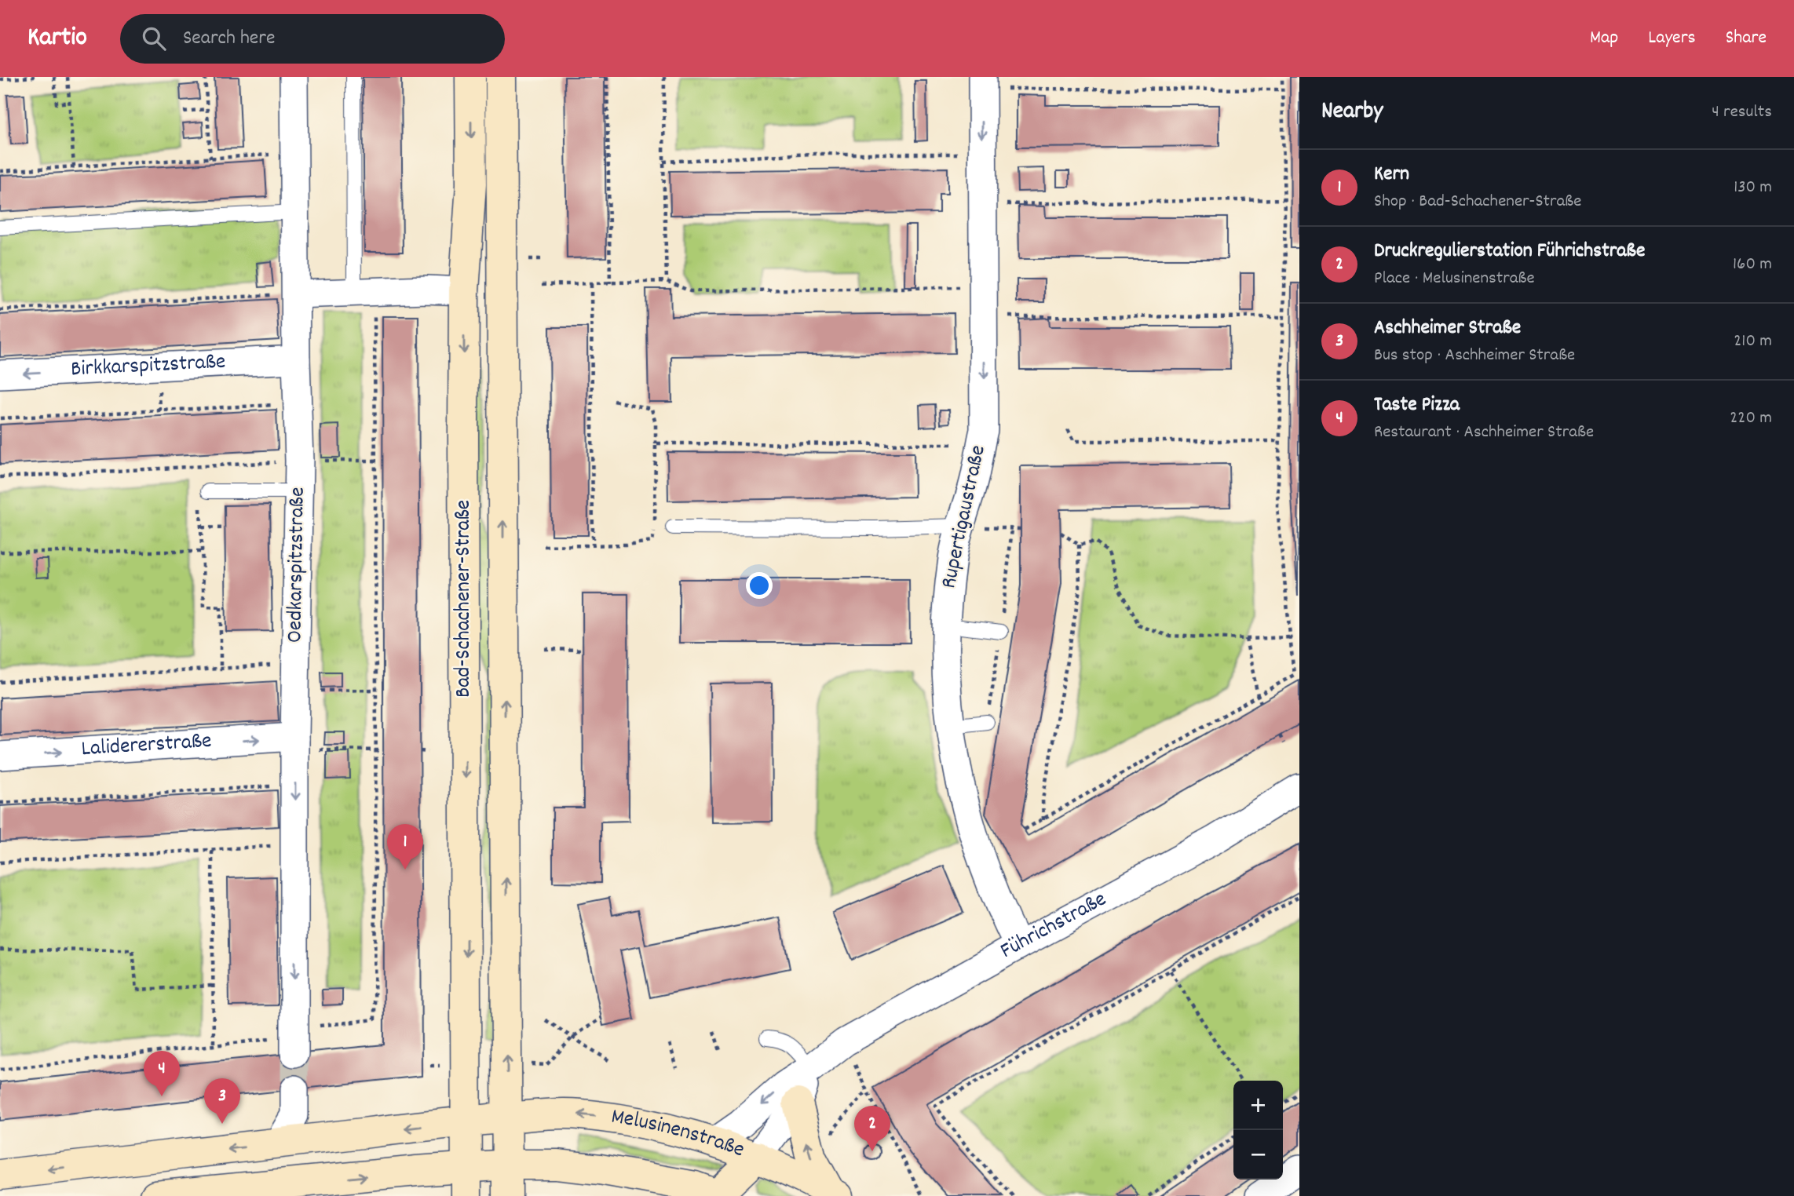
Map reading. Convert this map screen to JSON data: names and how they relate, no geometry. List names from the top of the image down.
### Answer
{
  "streets": {
    "main road": ["Bad-Schachener-Straße", "Melusinenstraße"],
    "street": [
      "Birkkarspitzstraße",
      "Rupertigaustraße",
      "Oedkarspitzstraße",
      "Lalidererstraße",
      "Führichstraße"
    ]
  },
  "crossings": [
    ["Birkkarspitzstraße", "Oedkarspitzstraße"],
    ["Rupertigaustraße", "Führichstraße"],
    ["Oedkarspitzstraße", "Lalidererstraße"],
    ["Bad-Schachener-Straße", "Melusinenstraße"],
    ["Führichstraße", "Melusinenstraße"]
  ],
  "one_way": ["Birkkarspitzstraße", "Lalidererstraße"],
  "page": {
    "header": "Kartio",
    "search": "Search here",
    "nav": ["Map", "Layers", "Share"],
    "heading": ["Nearby", "4 results"],
    "list": [
      {
        "mark": "1",
        "name": "Kern",
        "note": "Shop · Bad-Schachener-Straße",
        "value": "130 m"
      },
      {
        "mark": "2",
        "name": "Druckregulierstation Führichstraße",
        "note": "Place · Melusinenstraße",
        "value": "160 m"
      },
      {
        "mark": "3",
        "name": "Aschheimer Straße",
        "note": "Bus stop · Aschheimer Straße",
        "value": "210 m"
      },
      {
        "mark": "4",
        "name": "Taste Pizza",
        "note": "Restaurant · Aschheimer Straße",
        "value": "220 m"
      }
    ],
    "pins": [
      "1",
      "4",
      "3",
      "2"
    ],
    "map_buttons": ["+", "−"]
  }
}
